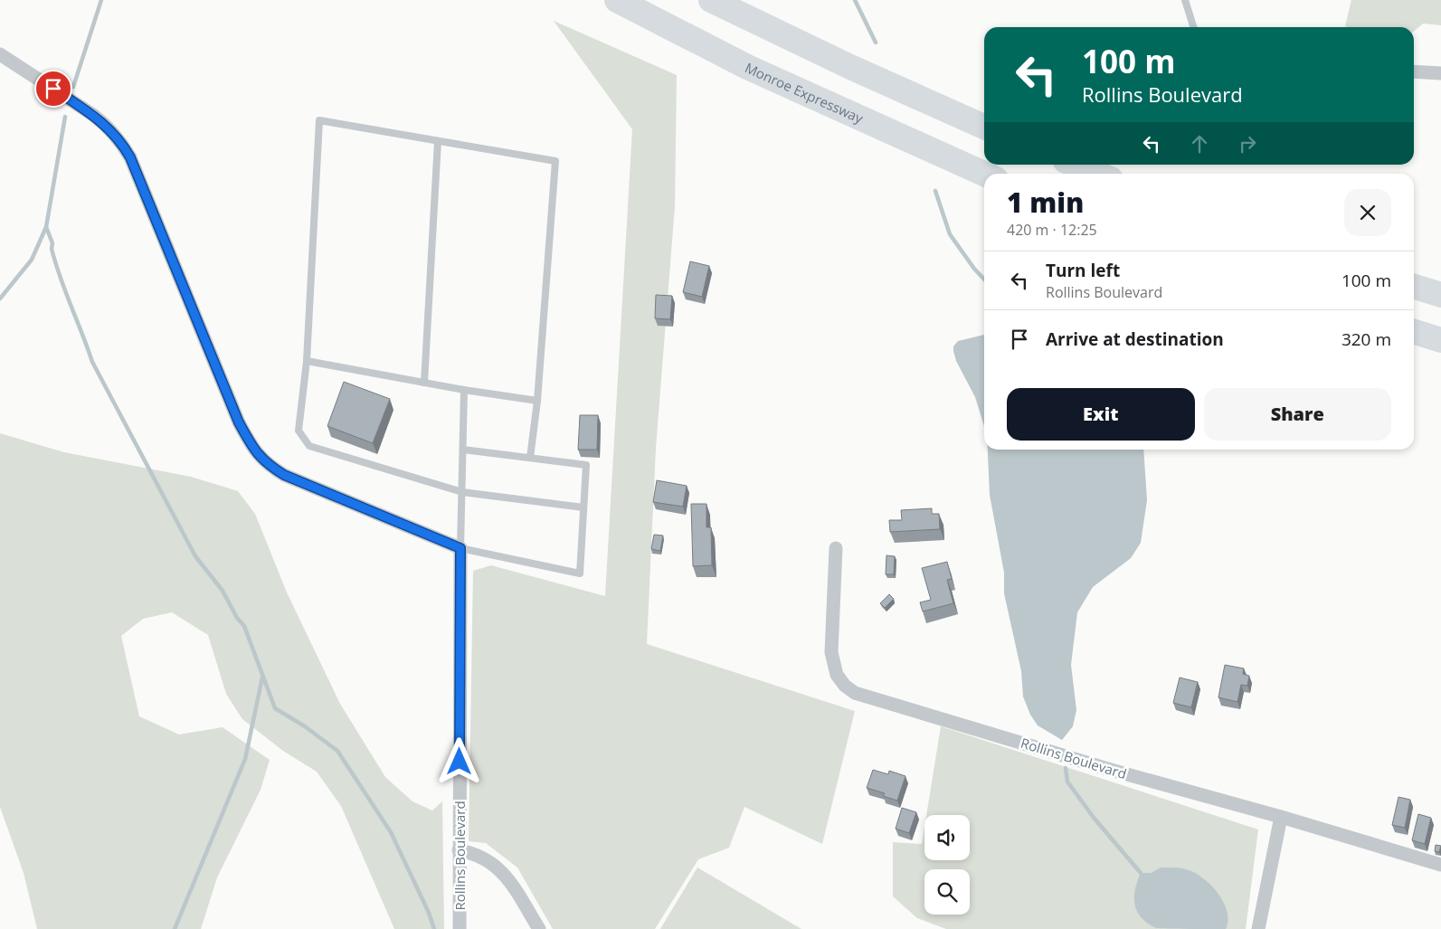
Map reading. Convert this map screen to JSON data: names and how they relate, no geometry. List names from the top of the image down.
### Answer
{
  "streets": {
    "highway": ["Monroe Expressway"],
    "street": ["Rollins Boulevard"]
  },
  "page": {
    "turn": ["100 m", "Rollins Boulevard"],
    "heading": ["1 min", "420 m · 12:25"],
    "list": [
      {
        "name": "Turn left",
        "note": "Rollins Boulevard",
        "value": "100 m"
      },
      {
        "name": "Arrive at destination",
        "value": "320 m"
      }
    ],
    "buttons": ["Exit", "Share"]
  }
}
